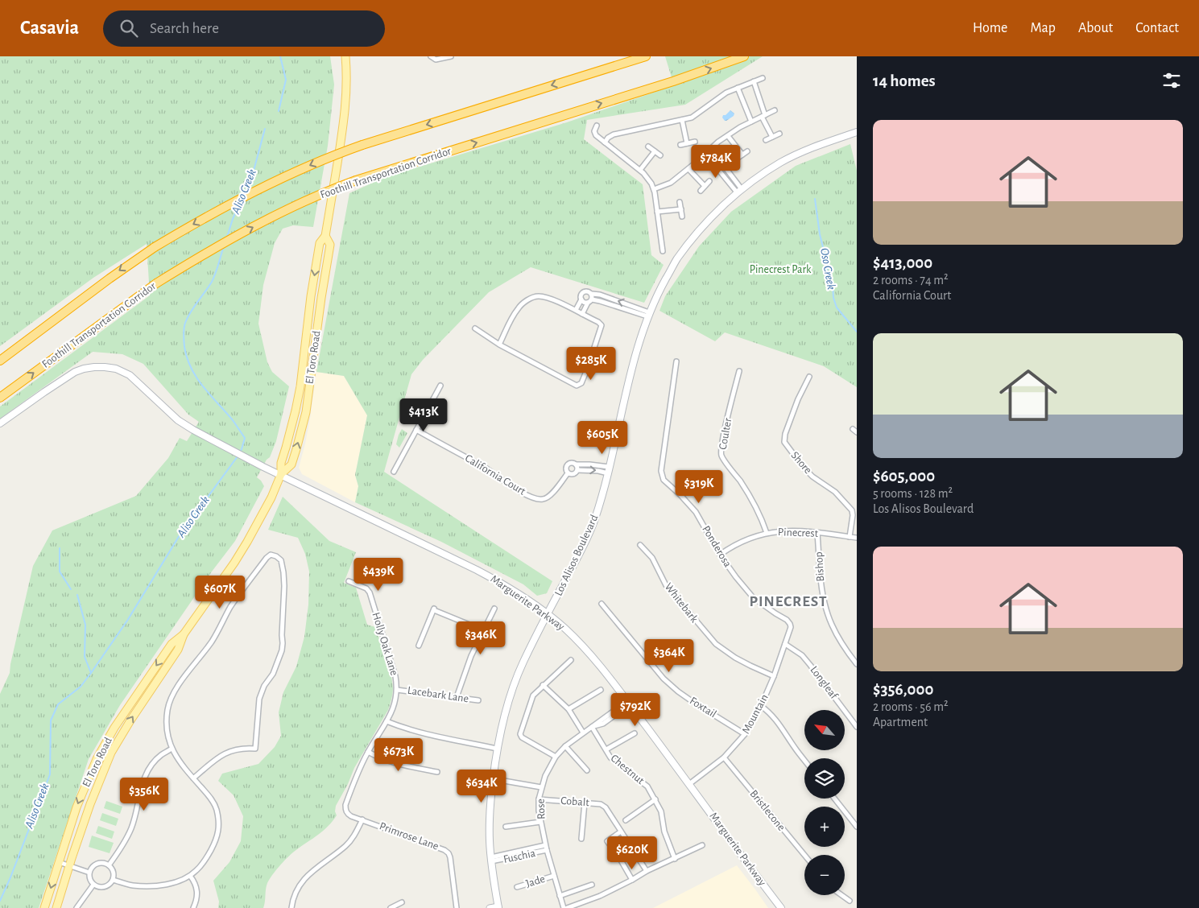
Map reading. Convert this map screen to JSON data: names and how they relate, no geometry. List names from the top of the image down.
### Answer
{
  "streets": {
    "highway": ["Foothill Transportation Corridor"],
    "main road": ["El Toro Road", "Los Alisos Boulevard", "Marguerite Parkway"],
    "street": [
      "Coulter",
      "Shore",
      "California Court",
      "Pinecrest",
      "Ponderosa",
      "Bishop",
      "Whitebark",
      "Holly Oak Lane",
      "Longleaf",
      "Lacebark Lane",
      "Foxtail",
      "Mountain",
      "Chestnut",
      "Cobalt",
      "Rose",
      "Bristlecone",
      "Primrose Lane",
      "Fuschia",
      "Jade"
    ]
  },
  "crossings": [
    ["El Toro Road", "Marguerite Parkway"],
    ["Coulter", "Pinecrest"],
    ["Shore", "Pinecrest"],
    ["Pinecrest", "Ponderosa"],
    ["Pinecrest", "Bishop"],
    ["Ponderosa", "Mountain"],
    ["Los Alisos Boulevard", "Marguerite Parkway"],
    ["Los Alisos Boulevard", "Fuschia"],
    ["Marguerite Parkway", "Mountain"],
    ["Marguerite Parkway", "Rose"],
    ["Whitebark", "Mountain"],
    ["Holly Oak Lane", "Lacebark Lane"],
    ["Holly Oak Lane", "Primrose Lane"],
    ["Longleaf", "Mountain"],
    ["Foxtail", "Mountain"],
    ["Mountain", "Bristlecone"],
    ["Chestnut", "Rose"],
    ["Cobalt", "Rose"],
    ["Rose", "Fuschia"],
    ["Rose", "Jade"]
  ],
  "districts": ["PINECREST"],
  "water": ["Aliso Creek", "Oso Creek"],
  "parks": ["Pinecrest Park"],
  "north": "top left",
  "page": {
    "header": "Casavia",
    "search": "Search here",
    "nav": [
      "Home",
      "Map",
      "About",
      "Contact"
    ],
    "heading": "14 homes",
    "list": [
      {
        "name": "$413,000",
        "note": "2 rooms · 74 m² · California Court"
      },
      {
        "name": "$605,000",
        "note": "5 rooms · 128 m² · Los Alisos Boulevard"
      },
      {
        "name": "$356,000",
        "note": "2 rooms · 56 m² · Apartment"
      }
    ],
    "price": [
      "$784K",
      "$285K",
      "$413K",
      "$605K",
      "$319K",
      "$439K",
      "$607K",
      "$346K",
      "$364K",
      "$792K",
      "$673K",
      "$634K",
      "$356K",
      "$620K"
    ],
    "map_buttons": ["+", "−"]
  }
}
